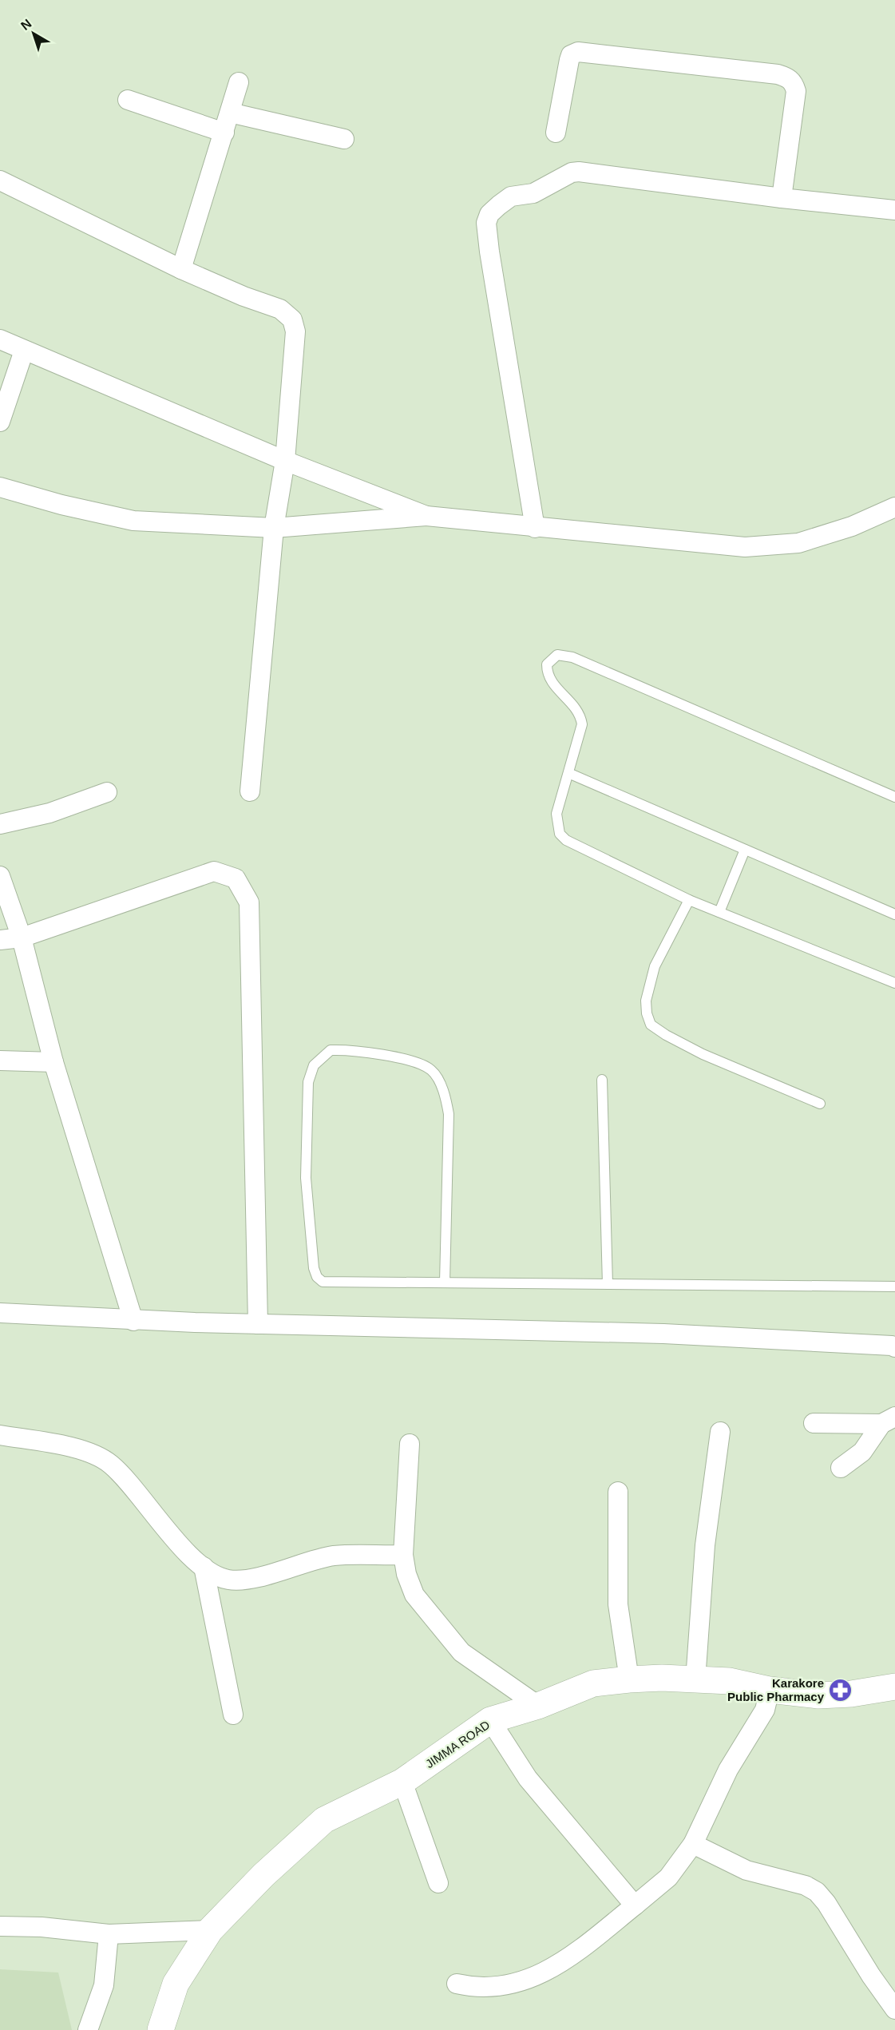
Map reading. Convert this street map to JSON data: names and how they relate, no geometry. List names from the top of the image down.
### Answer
{
  "streets": {
    "highway": ["JIMMA ROAD"]
  },
  "places": {
    "pharmacy": ["Karakore Public Pharmacy"]
  },
  "north": "top left"
}
